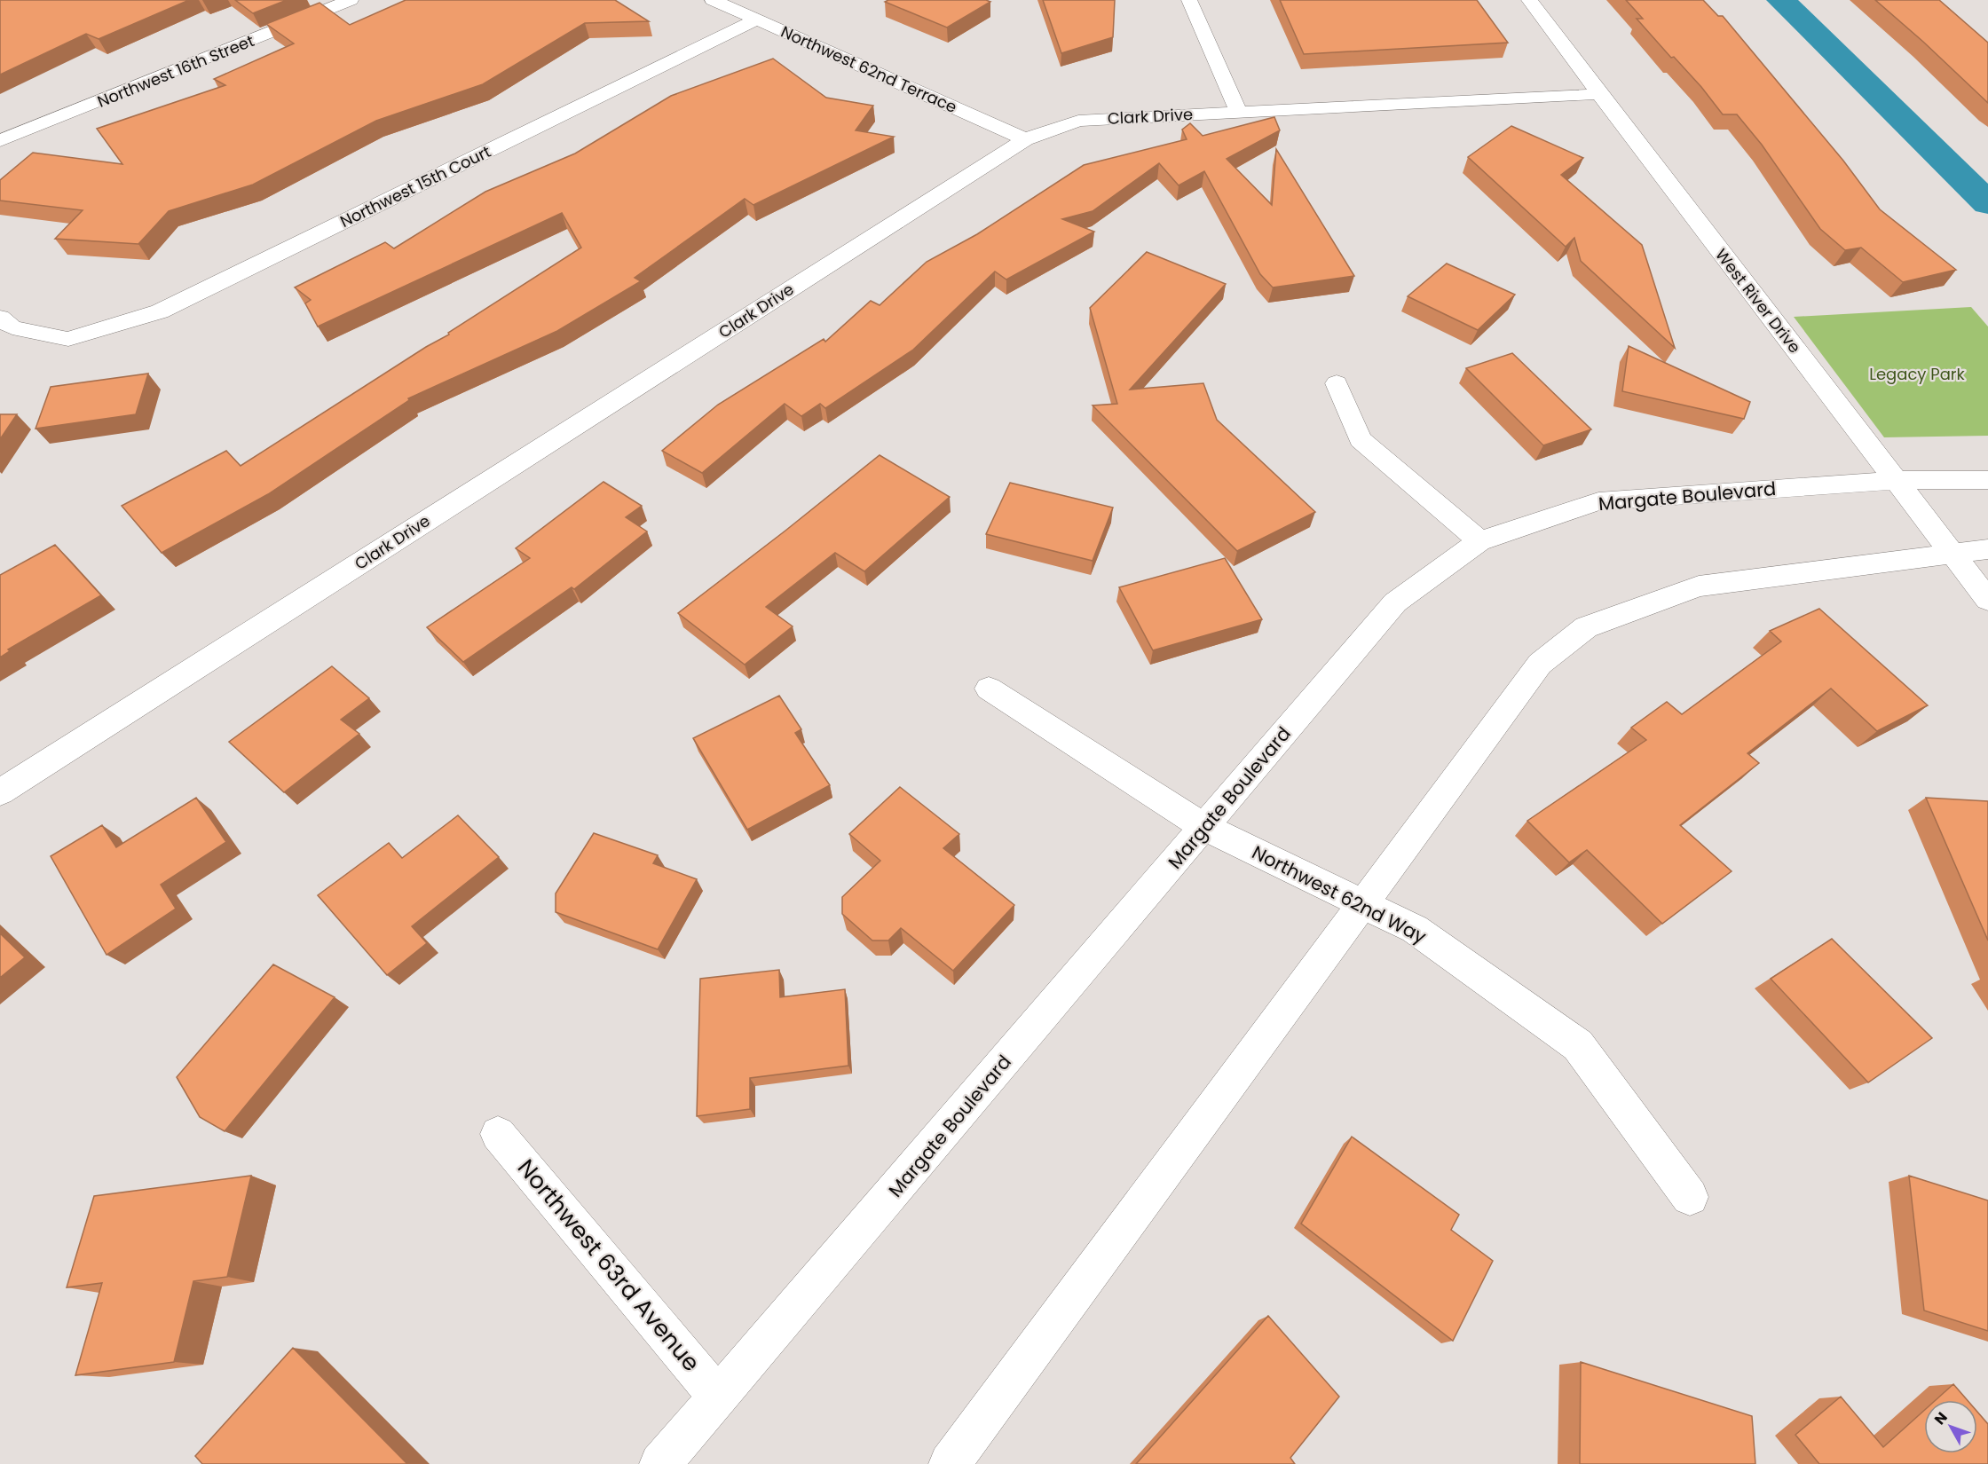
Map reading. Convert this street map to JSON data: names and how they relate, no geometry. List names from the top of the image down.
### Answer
{
  "streets": {
    "street": [
      "Northwest 62nd Terrace",
      "Northwest 16th Street",
      "Clark Drive",
      "Northwest 15th Court",
      "West River Drive",
      "Margate Boulevard",
      "Northwest 62nd Way",
      "Northwest 63rd Avenue"
    ]
  },
  "crossings": [
    ["Northwest 62nd Terrace", "Clark Drive"],
    ["Northwest 62nd Terrace", "Northwest 15th Court"],
    ["Clark Drive", "West River Drive"],
    ["West River Drive", "Margate Boulevard"],
    ["Margate Boulevard", "Northwest 62nd Way"],
    ["Margate Boulevard", "Northwest 63rd Avenue"]
  ],
  "parks": ["Legacy Park"],
  "north": "top left"
}
